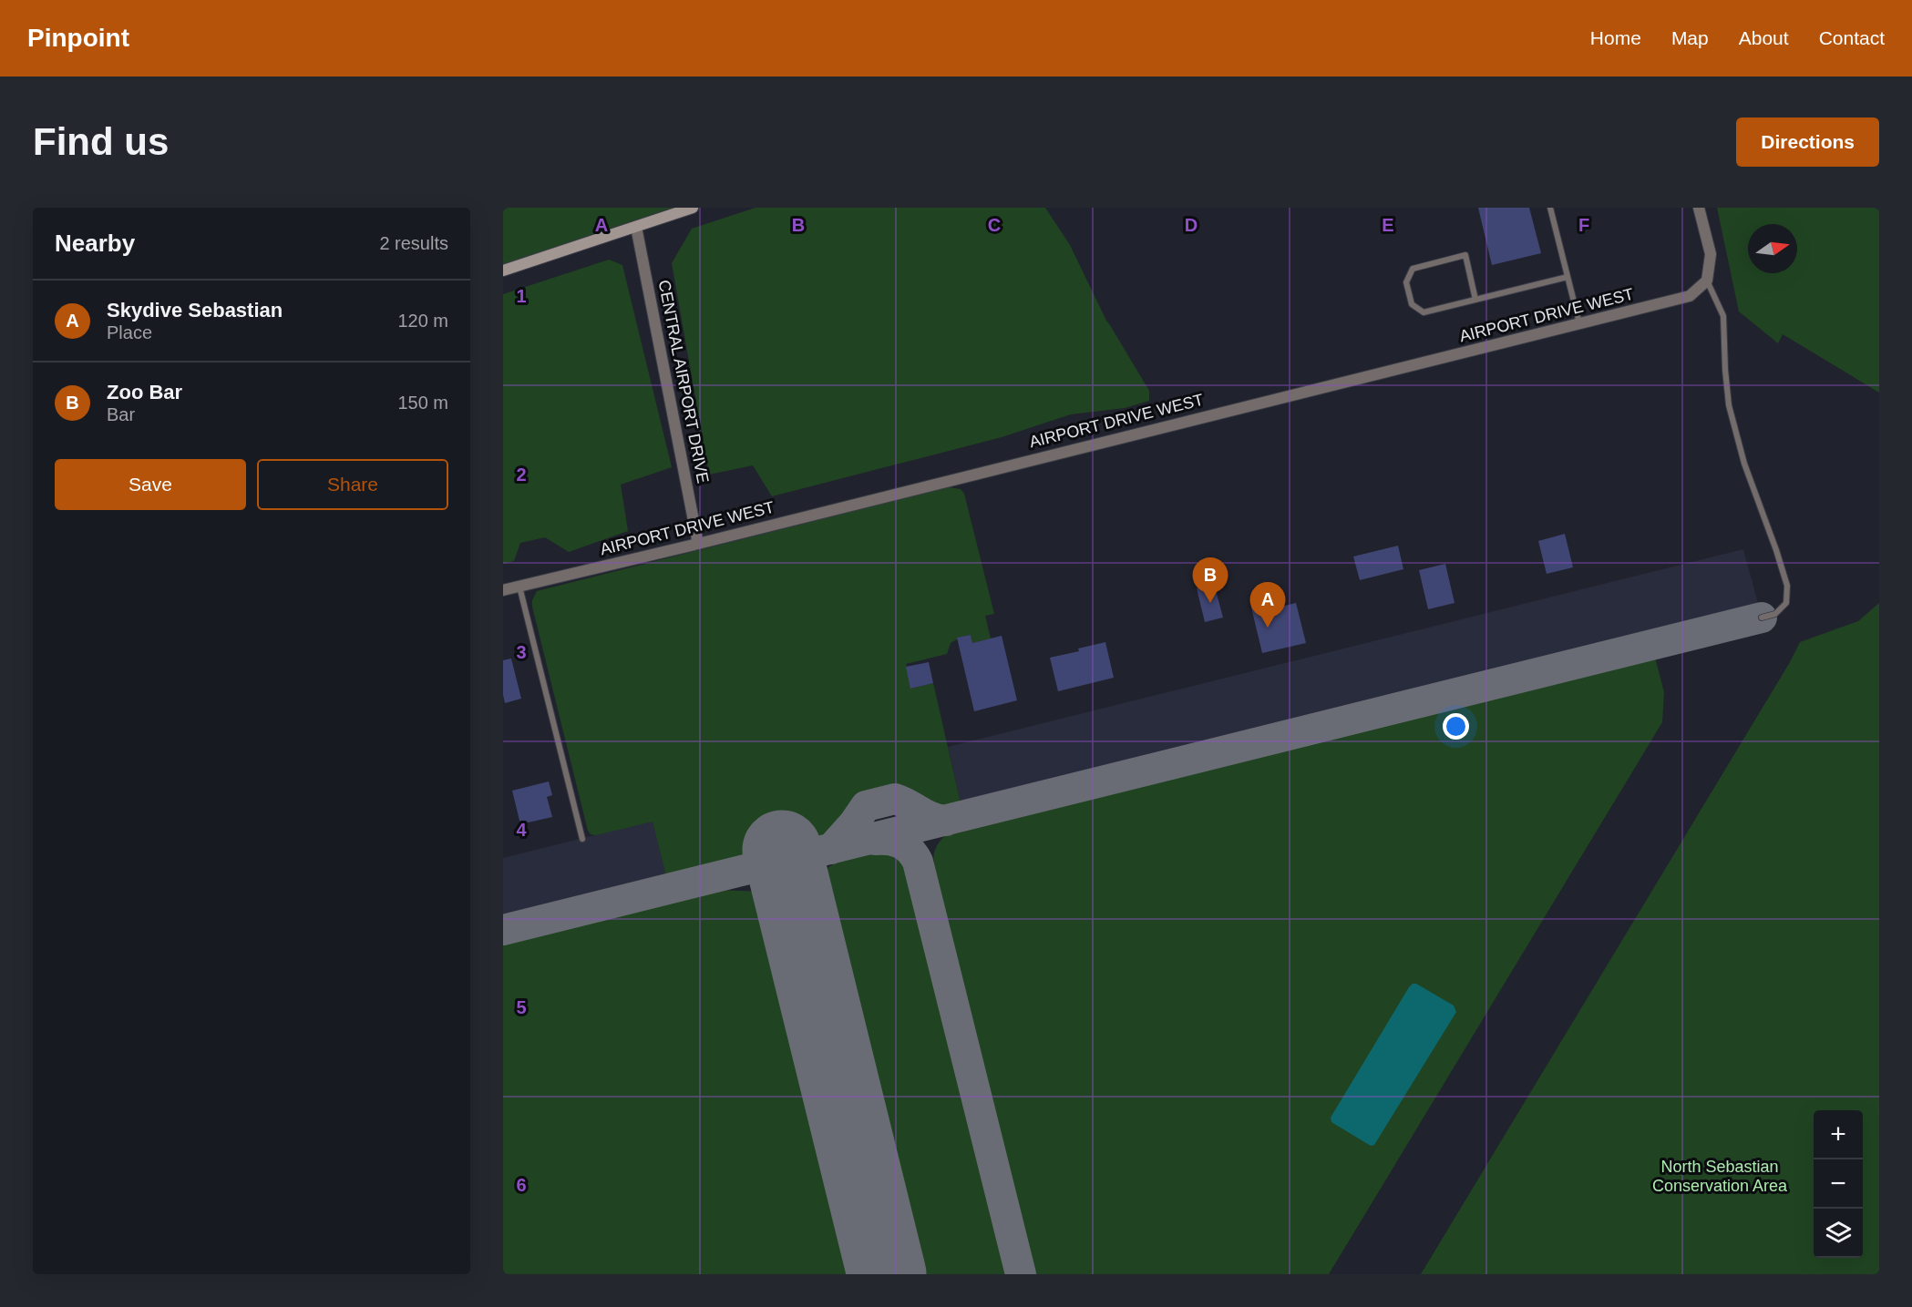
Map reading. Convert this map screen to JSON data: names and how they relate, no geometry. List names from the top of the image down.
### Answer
{
  "streets": {
    "street": ["AIRPORT DRIVE WEST", "CENTRAL AIRPORT DRIVE"]
  },
  "crossings": [
    ["AIRPORT DRIVE WEST", "CENTRAL AIRPORT DRIVE"]
  ],
  "parks": ["North Sebastian Conservation Area"],
  "north": "right",
  "page": {
    "header": "Pinpoint",
    "nav": [
      "Home",
      "Map",
      "About",
      "Contact"
    ],
    "buttons": [
      "Directions",
      ["Save", "Share"]
    ],
    "title": "Find us",
    "heading": ["Nearby", "2 results"],
    "list": [
      {
        "mark": "A",
        "name": "Skydive Sebastian",
        "note": "Place",
        "value": "120 m"
      },
      {
        "mark": "B",
        "name": "Zoo Bar",
        "note": "Bar",
        "value": "150 m"
      }
    ],
    "pins": ["B", "A"],
    "map_buttons": ["+", "−"]
  },
  "grid": {
    "columns": [
      "A",
      "B",
      "C",
      "D",
      "E",
      "F"
    ],
    "rows": [
      "1",
      "2",
      "3",
      "4",
      "5",
      "6"
    ]
  }
}
